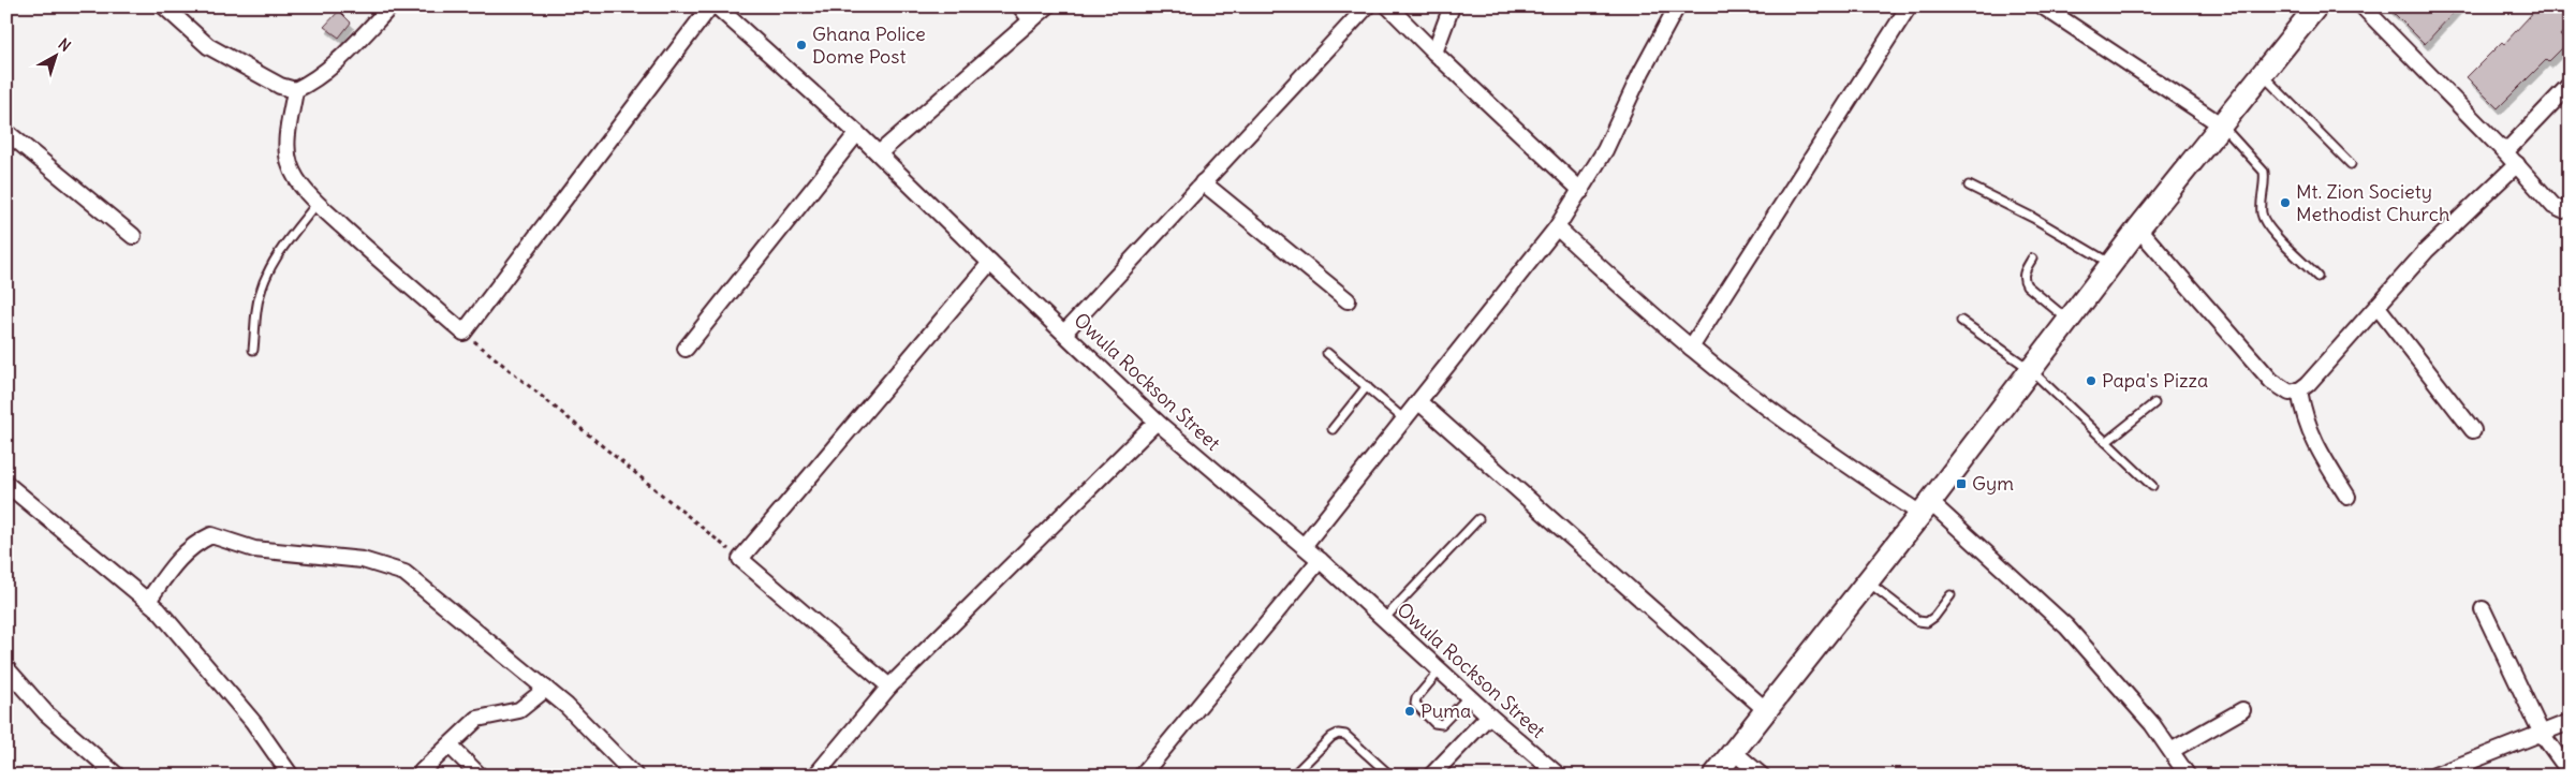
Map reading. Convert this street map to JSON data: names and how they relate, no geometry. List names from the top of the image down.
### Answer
{
  "streets": {
    "street": ["Owula Rockson Street"]
  },
  "places": {
    "other": [
      "Ghana Police Dome Post",
      "Mt. Zion Society Methodist Church",
      "Papa's Pizza",
      "Puma"
    ],
    "transit": ["Gym"]
  },
  "north": "top right"
}
